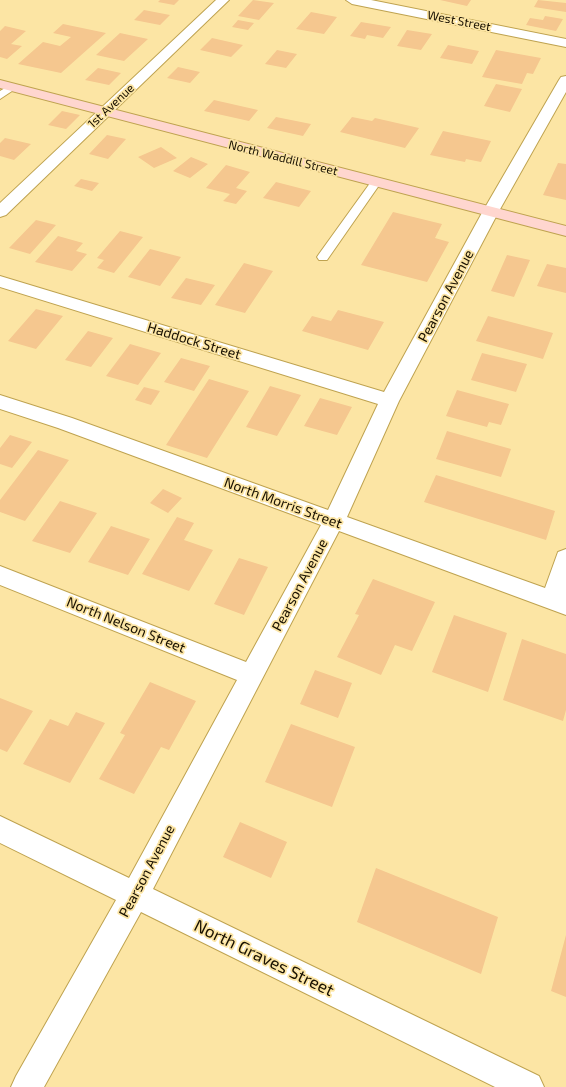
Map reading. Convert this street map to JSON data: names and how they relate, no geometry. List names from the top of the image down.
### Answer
{
  "streets": {
    "street": [
      "West Street",
      "1st Avenue",
      "North Waddill Street",
      "Pearson Avenue",
      "Haddock Street",
      "North Morris Street",
      "North Nelson Street",
      "North Graves Street"
    ]
  },
  "crossings": [
    ["1st Avenue", "North Waddill Street"],
    ["North Waddill Street", "Pearson Avenue"],
    ["Pearson Avenue", "Haddock Street"],
    ["Pearson Avenue", "North Morris Street"],
    ["Pearson Avenue", "North Nelson Street"],
    ["Pearson Avenue", "North Graves Street"]
  ]
}
